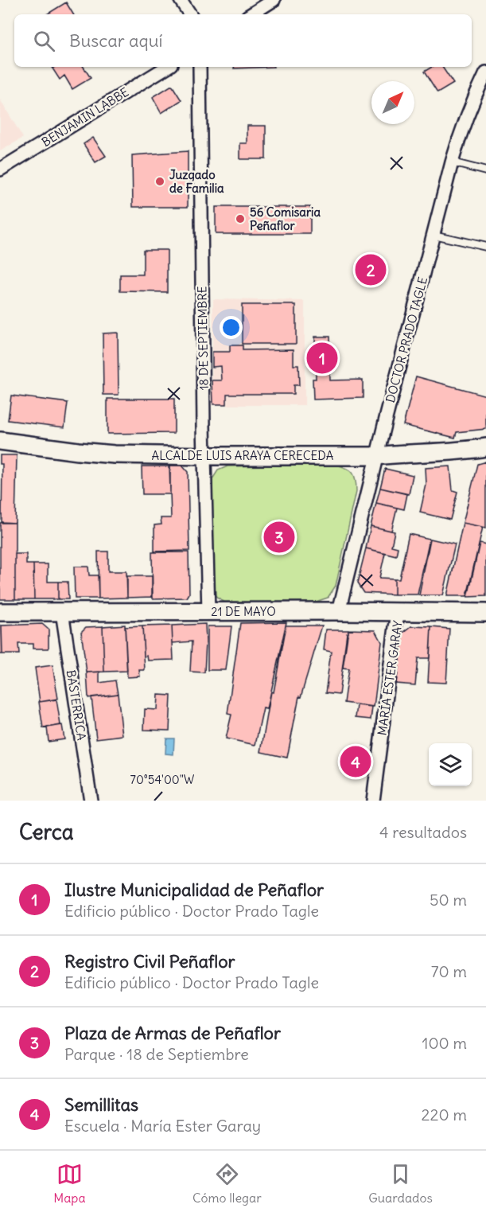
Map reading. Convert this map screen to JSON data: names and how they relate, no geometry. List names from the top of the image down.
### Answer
{
  "streets": {
    "main road": ["ALCALDE LUIS ARAYA CERECEDA", "21 DE MAYO"],
    "street": [
      "BENJAMIN LABBE",
      "18 DE SEPTIEMBRE",
      "DOCTOR PRADO TAGLE",
      "MARÍA ESTER GARAY",
      "BASTERRICA"
    ]
  },
  "crossings": [
    ["18 DE SEPTIEMBRE", "ALCALDE LUIS ARAYA CERECEDA"],
    ["18 DE SEPTIEMBRE", "21 DE MAYO"],
    ["DOCTOR PRADO TAGLE", "ALCALDE LUIS ARAYA CERECEDA"],
    ["DOCTOR PRADO TAGLE", "21 DE MAYO"],
    ["21 DE MAYO", "MARÍA ESTER GARAY"],
    ["21 DE MAYO", "BASTERRICA"]
  ],
  "places": ["Juzgado de Familia", "56 Comisaria Peñaflor"],
  "north": "top right",
  "page": {
    "search": "Buscar aquí",
    "pins": [
      "2",
      "1",
      "3",
      "4"
    ],
    "heading": ["Cerca", "4 resultados"],
    "list": [
      {
        "mark": "1",
        "name": "Ilustre Municipalidad de Peñaflor",
        "note": "Edificio público · Doctor Prado Tagle",
        "value": "50 m"
      },
      {
        "mark": "2",
        "name": "Registro Civil Peñaflor",
        "note": "Edificio público · Doctor Prado Tagle",
        "value": "70 m"
      },
      {
        "mark": "3",
        "name": "Plaza de Armas de Peñaflor",
        "note": "Parque · 18 de Septiembre",
        "value": "100 m"
      },
      {
        "mark": "4",
        "name": "Semillitas",
        "note": "Escuela · María Ester Garay",
        "value": "220 m"
      }
    ],
    "nav": ["Mapa", "Cómo llegar", "Guardados"]
  },
  "coordinates": ["70°54'00\"W"]
}
